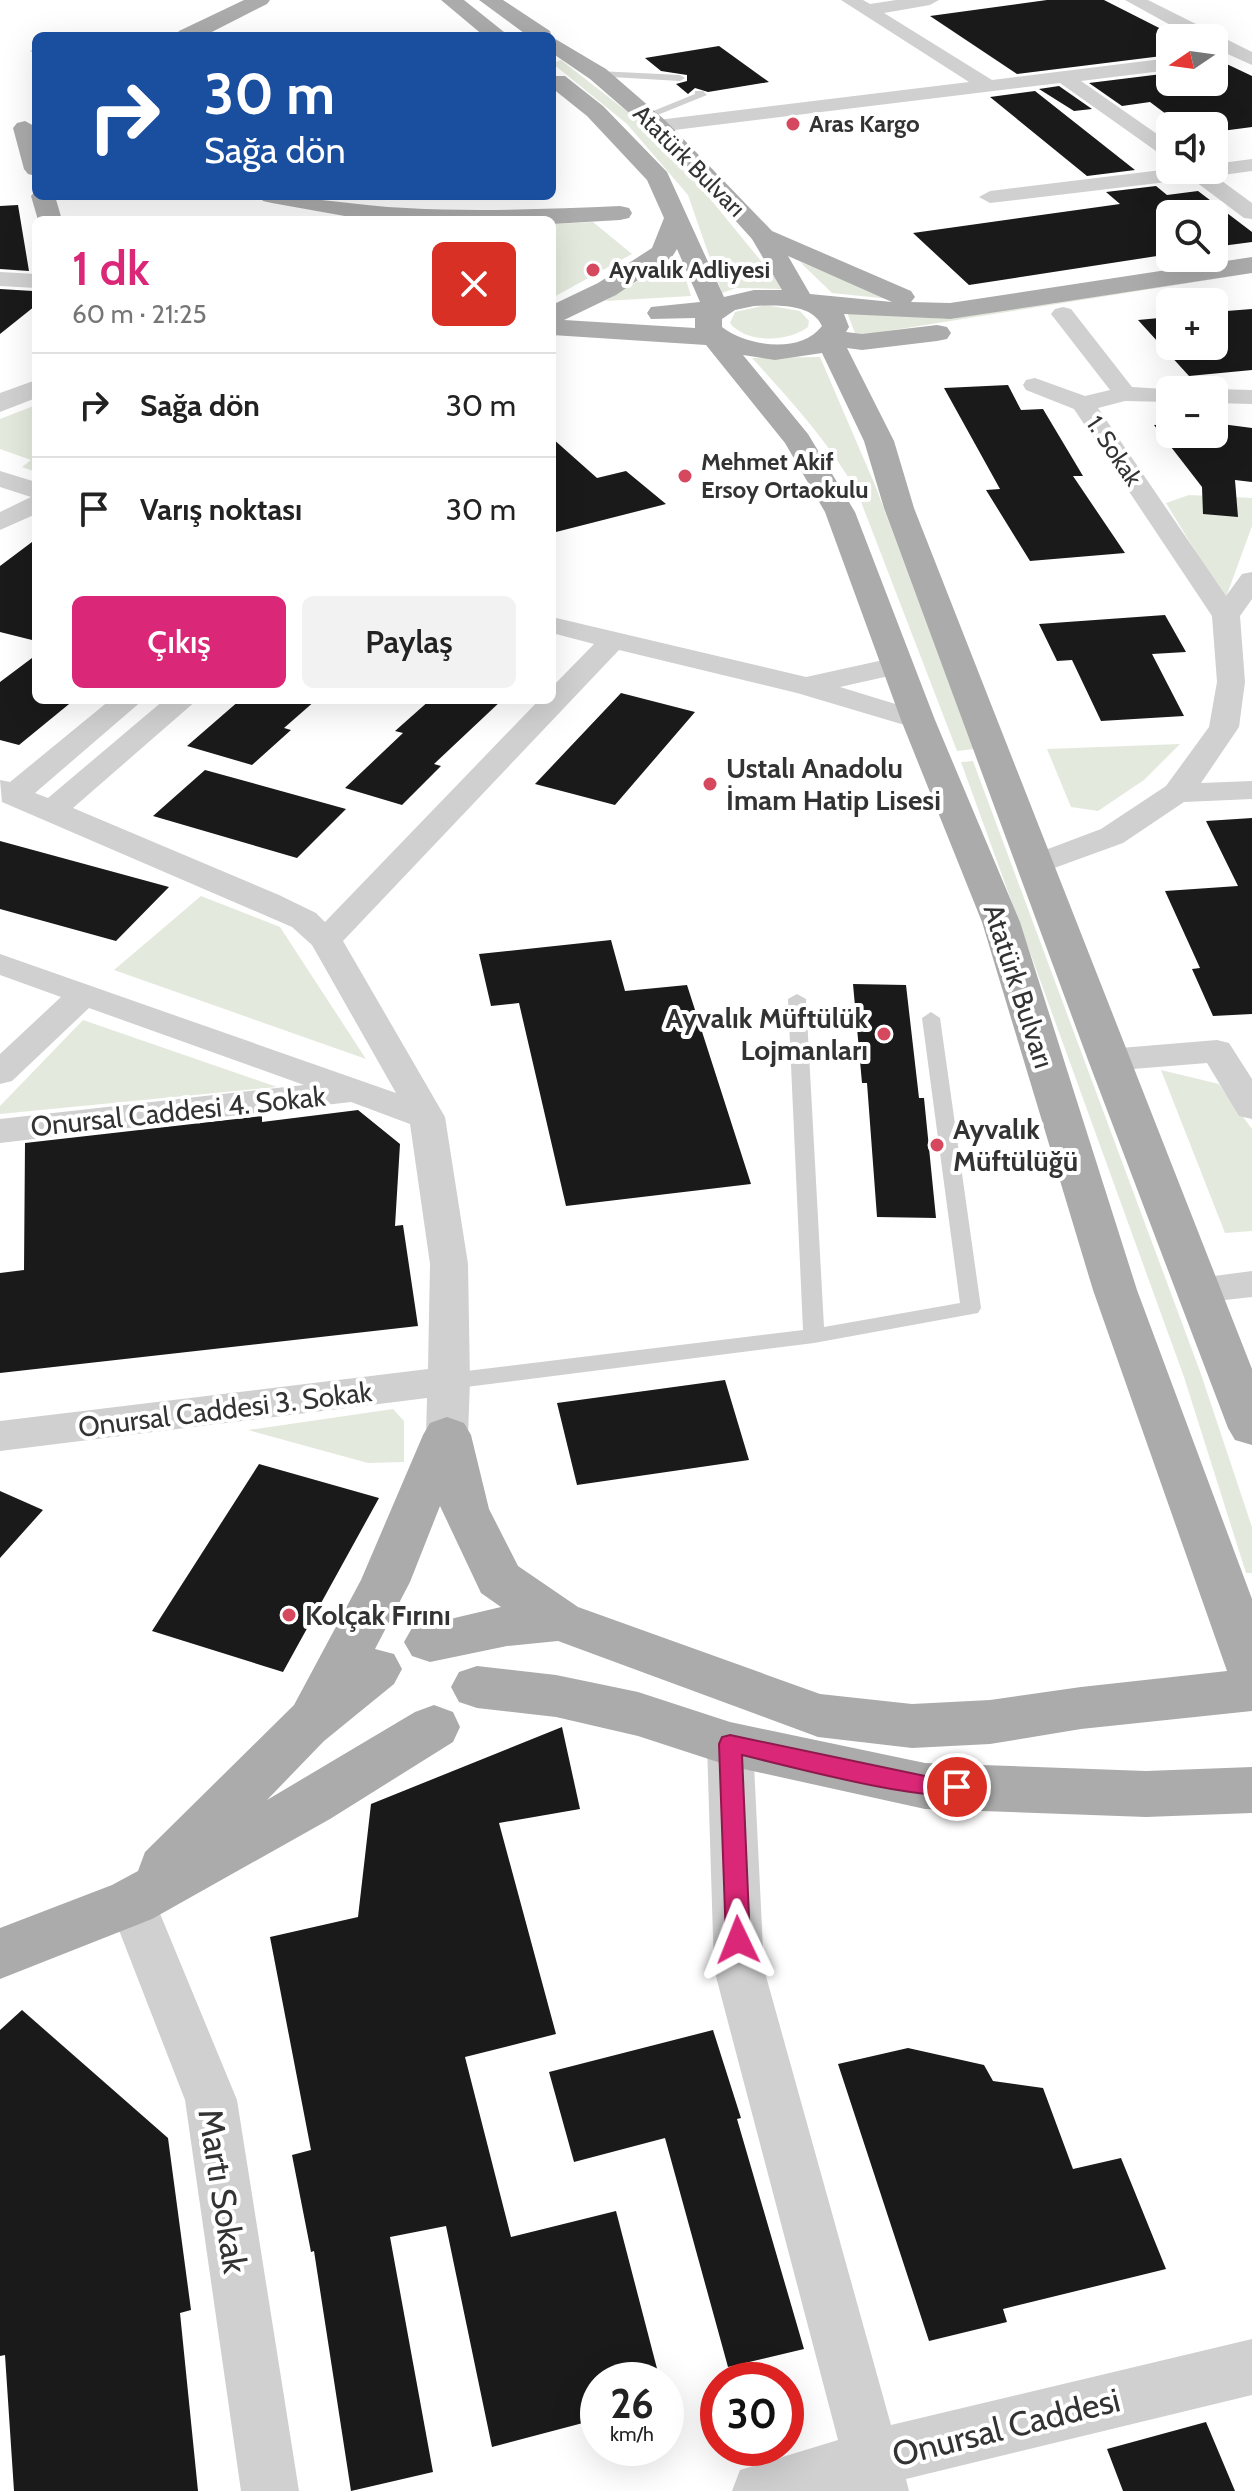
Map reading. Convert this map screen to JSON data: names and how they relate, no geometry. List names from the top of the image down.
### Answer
{
  "streets": {
    "main road": ["Atatürk Bulvarı"],
    "street": [
      "1. Sokak",
      "Onursal Caddesi 4. Sokak",
      "Onursal Caddesi 3. Sokak",
      "Martı Sokak",
      "Onursal Caddesi"
    ]
  },
  "places": [
    "Aras Kargo",
    "Ayvalık Adliyesi",
    "Mehmet Akif Ersoy Ortaokulu",
    "Ustalı Anadolu İmam Hatip Lisesi",
    "Ayvalık Müftülük Lojmanları",
    "Ayvalık Müftülüğü",
    "Kolçak Fırını"
  ],
  "north": "left",
  "page": {
    "map_buttons": ["+", "−"],
    "turn": ["30 m", "Sağa dön"],
    "heading": ["1 dk", "60 m · 21:25"],
    "list": [
      {
        "name": "Sağa dön",
        "value": "30 m"
      },
      {
        "name": "Varış noktası",
        "value": "30 m"
      }
    ],
    "buttons": ["Çıkış", "Paylaş"],
    "speed": "26 km/h",
    "limit": "30"
  }
}
